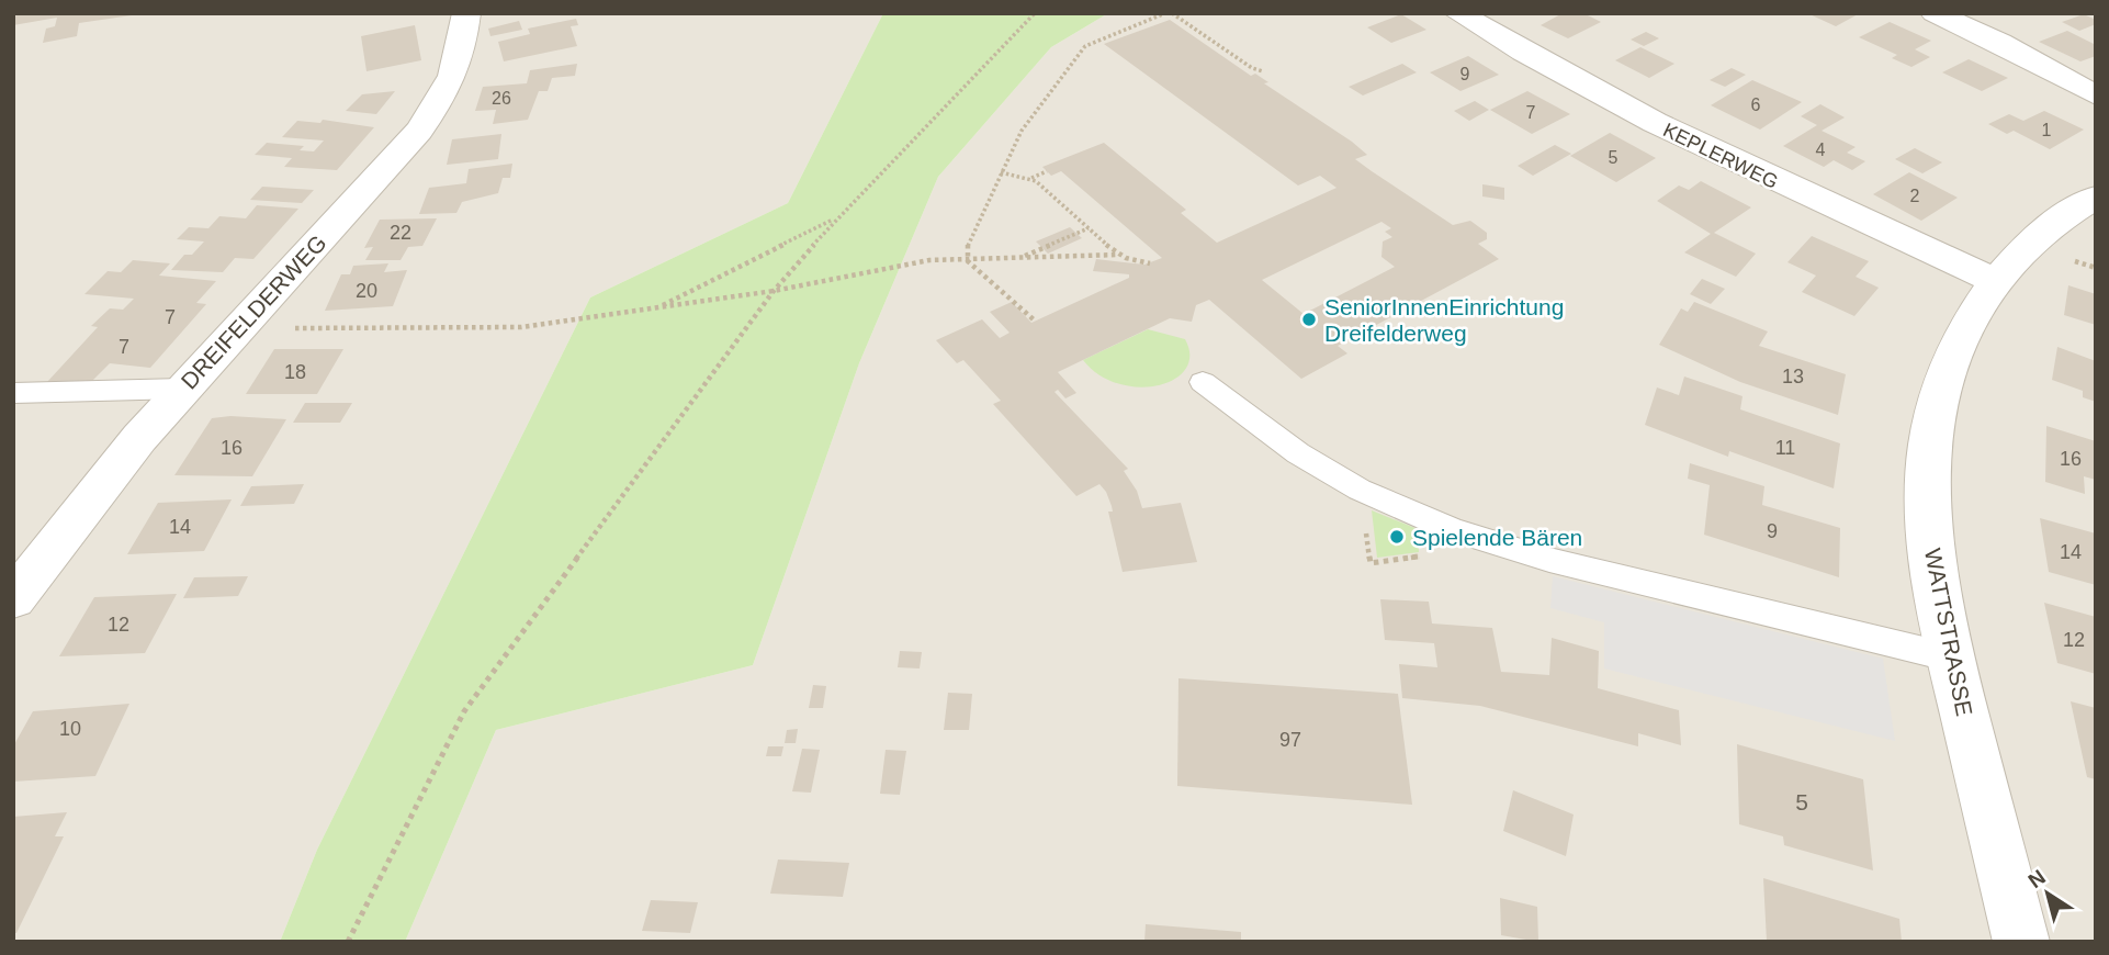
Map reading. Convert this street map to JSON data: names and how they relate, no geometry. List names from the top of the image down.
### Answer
{
  "streets": {
    "street": ["KEPLERWEG", "DREIFELDERWEG", "WATTSTRASSE"]
  },
  "crossings": [
    ["KEPLERWEG", "WATTSTRASSE"]
  ],
  "places": ["SeniorInnenEinrichtung Dreifelderweg", "Spielende Bären"],
  "house_numbers": [
    "9",
    "26",
    "6",
    "7",
    "1",
    "4",
    "5",
    "2",
    "22",
    "20",
    "7",
    "7",
    "18",
    "13",
    "16",
    "11",
    "16",
    "14",
    "9",
    "14",
    "12",
    "12",
    "10",
    "97",
    "5"
  ],
  "north": "top left"
}
